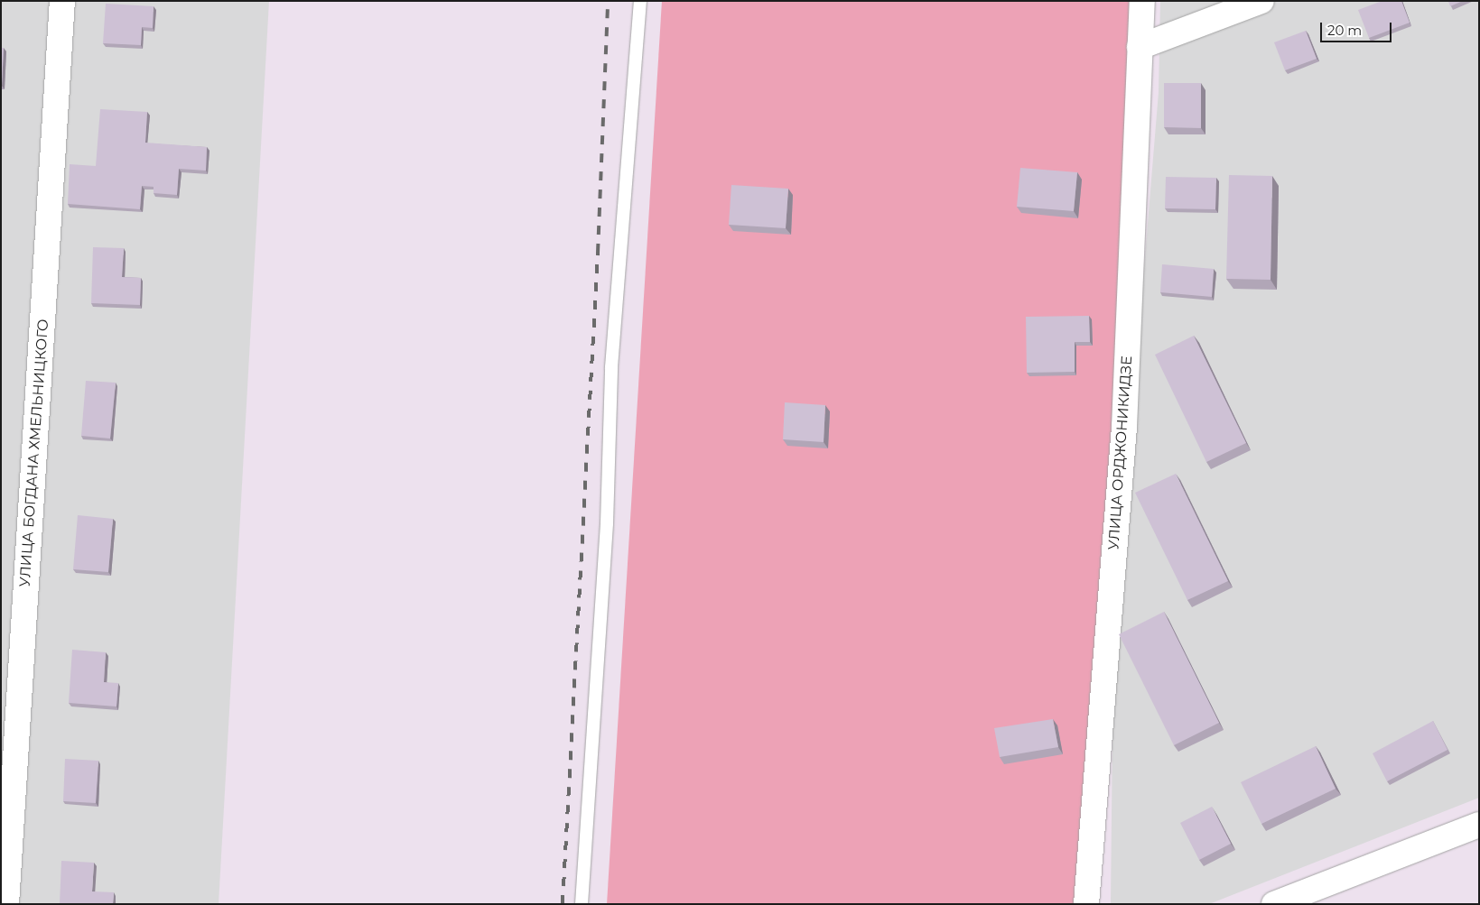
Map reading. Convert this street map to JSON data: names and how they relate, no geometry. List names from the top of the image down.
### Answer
{
  "streets": {
    "street": ["УЛИЦА БОГДАНА ХМЕЛЬНИЦКОГО", "УЛИЦА ОРДЖОНИКИДЗЕ"]
  },
  "scale_bar": "20 m"
}
